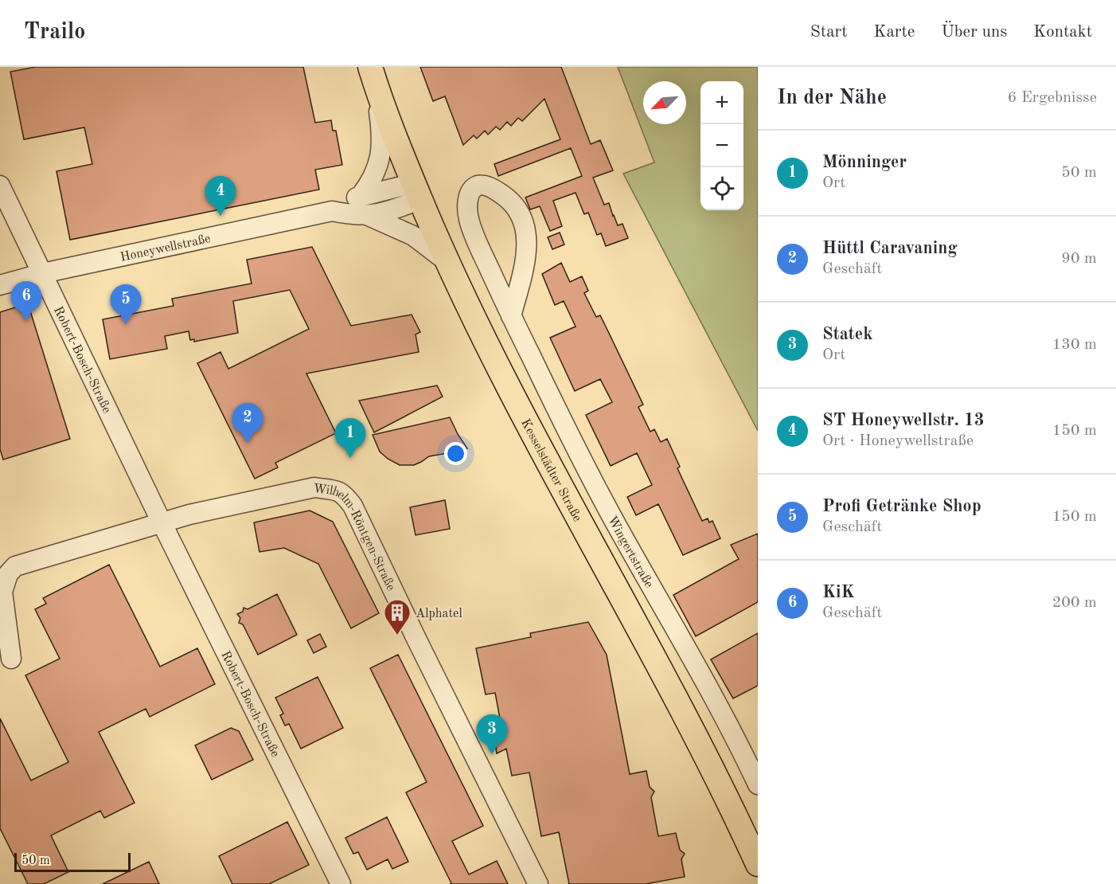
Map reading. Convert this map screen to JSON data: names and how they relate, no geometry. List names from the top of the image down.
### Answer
{
  "streets": {
    "main road": ["Kesselstädter Straße"],
    "street": [
      "Honeywellstraße",
      "Robert-Bosch-Straße",
      "Wilhelm-Röntgen-Straße",
      "Wingertstraße"
    ]
  },
  "crossings": [
    ["Honeywellstraße", "Robert-Bosch-Straße"],
    ["Honeywellstraße", "Kesselstädter Straße"],
    ["Robert-Bosch-Straße", "Wilhelm-Röntgen-Straße"]
  ],
  "places": {
    "building": ["Alphatel"]
  },
  "scale_bar": "50 m",
  "north": "bottom left",
  "page": {
    "header": "Trailo",
    "nav": [
      "Start",
      "Karte",
      "Über uns",
      "Kontakt"
    ],
    "heading": ["In der Nähe", "6 Ergebnisse"],
    "map_buttons": ["+", "−"],
    "list": [
      {
        "mark": "1",
        "name": "Mönninger",
        "note": "Ort",
        "value": "50 m"
      },
      {
        "mark": "2",
        "name": "Hüttl Caravaning",
        "note": "Geschäft",
        "value": "90 m"
      },
      {
        "mark": "3",
        "name": "Statek",
        "note": "Ort",
        "value": "130 m"
      },
      {
        "mark": "4",
        "name": "ST Honeywellstr. 13",
        "note": "Ort · Honeywellstraße",
        "value": "150 m"
      },
      {
        "mark": "5",
        "name": "Profi Getränke Shop",
        "note": "Geschäft",
        "value": "150 m"
      },
      {
        "mark": "6",
        "name": "KiK",
        "note": "Geschäft",
        "value": "200 m"
      }
    ],
    "pins": [
      "4",
      "6",
      "5",
      "2",
      "1",
      "3"
    ],
    "scale": "50 m"
  }
}
